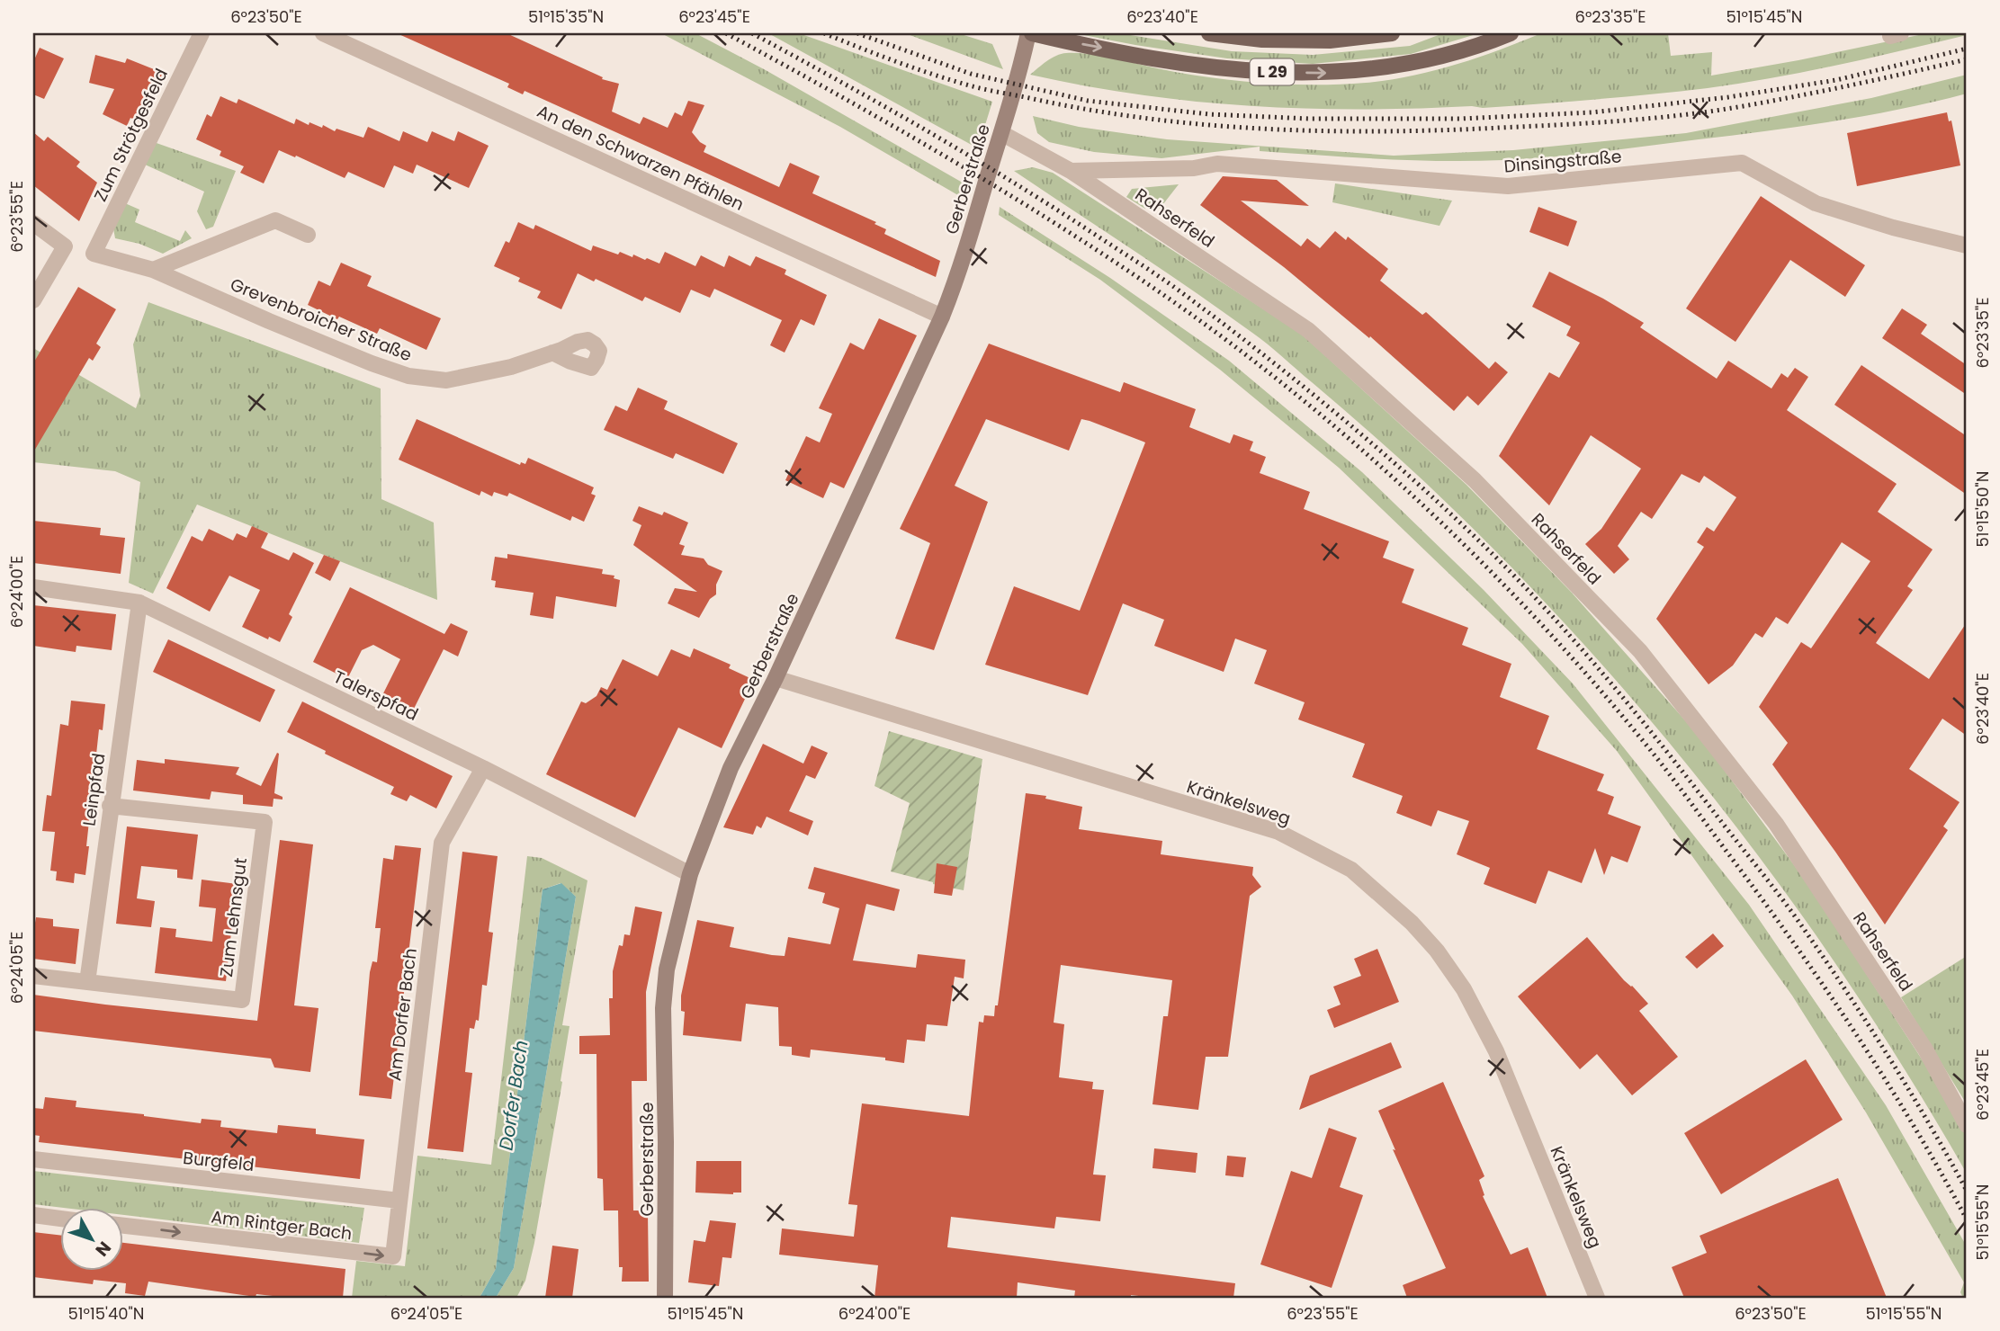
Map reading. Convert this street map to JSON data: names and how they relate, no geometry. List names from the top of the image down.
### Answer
{
  "streets": {
    "main road": ["L 29"],
    "street": [
      "Zum Strötgesfeld",
      "An den Schwarzen Pfählen",
      "Dinsingstraße",
      "Gerberstraße",
      "Rahserfeld",
      "Grevenbroicher Straße",
      "Talerspfad",
      "Leinpfad",
      "Kränkelsweg",
      "Zum Lehnsgut",
      "Am Dorfer Bach",
      "Burgfeld",
      "Am Rintger Bach"
    ]
  },
  "crossings": [
    ["L 29", "Gerberstraße"],
    ["Zum Strötgesfeld", "Grevenbroicher Straße"],
    ["An den Schwarzen Pfählen", "Gerberstraße"],
    ["Dinsingstraße", "Rahserfeld"],
    ["Gerberstraße", "Rahserfeld"],
    ["Gerberstraße", "Talerspfad"],
    ["Gerberstraße", "Kränkelsweg"],
    ["Talerspfad", "Leinpfad"],
    ["Talerspfad", "Am Dorfer Bach"],
    ["Leinpfad", "Zum Lehnsgut"],
    ["Am Dorfer Bach", "Burgfeld"],
    ["Am Dorfer Bach", "Am Rintger Bach"],
    ["Burgfeld", "Am Rintger Bach"]
  ],
  "one_way": ["Am Rintger Bach"],
  "water": ["Dorfer Bach"],
  "north": "bottom right",
  "coordinates": [
    "6°23'50\"E",
    "51°15'35\"N",
    "6°23'45\"E",
    "6°23'40\"E",
    "6°23'35\"E",
    "51°15'45\"N",
    "6°23'55\"E",
    "51°15'50\"N",
    "6°24'00\"E",
    "6°24'05\"E",
    "51°15'55\"N",
    "51°15'40\"N"
  ]
}
